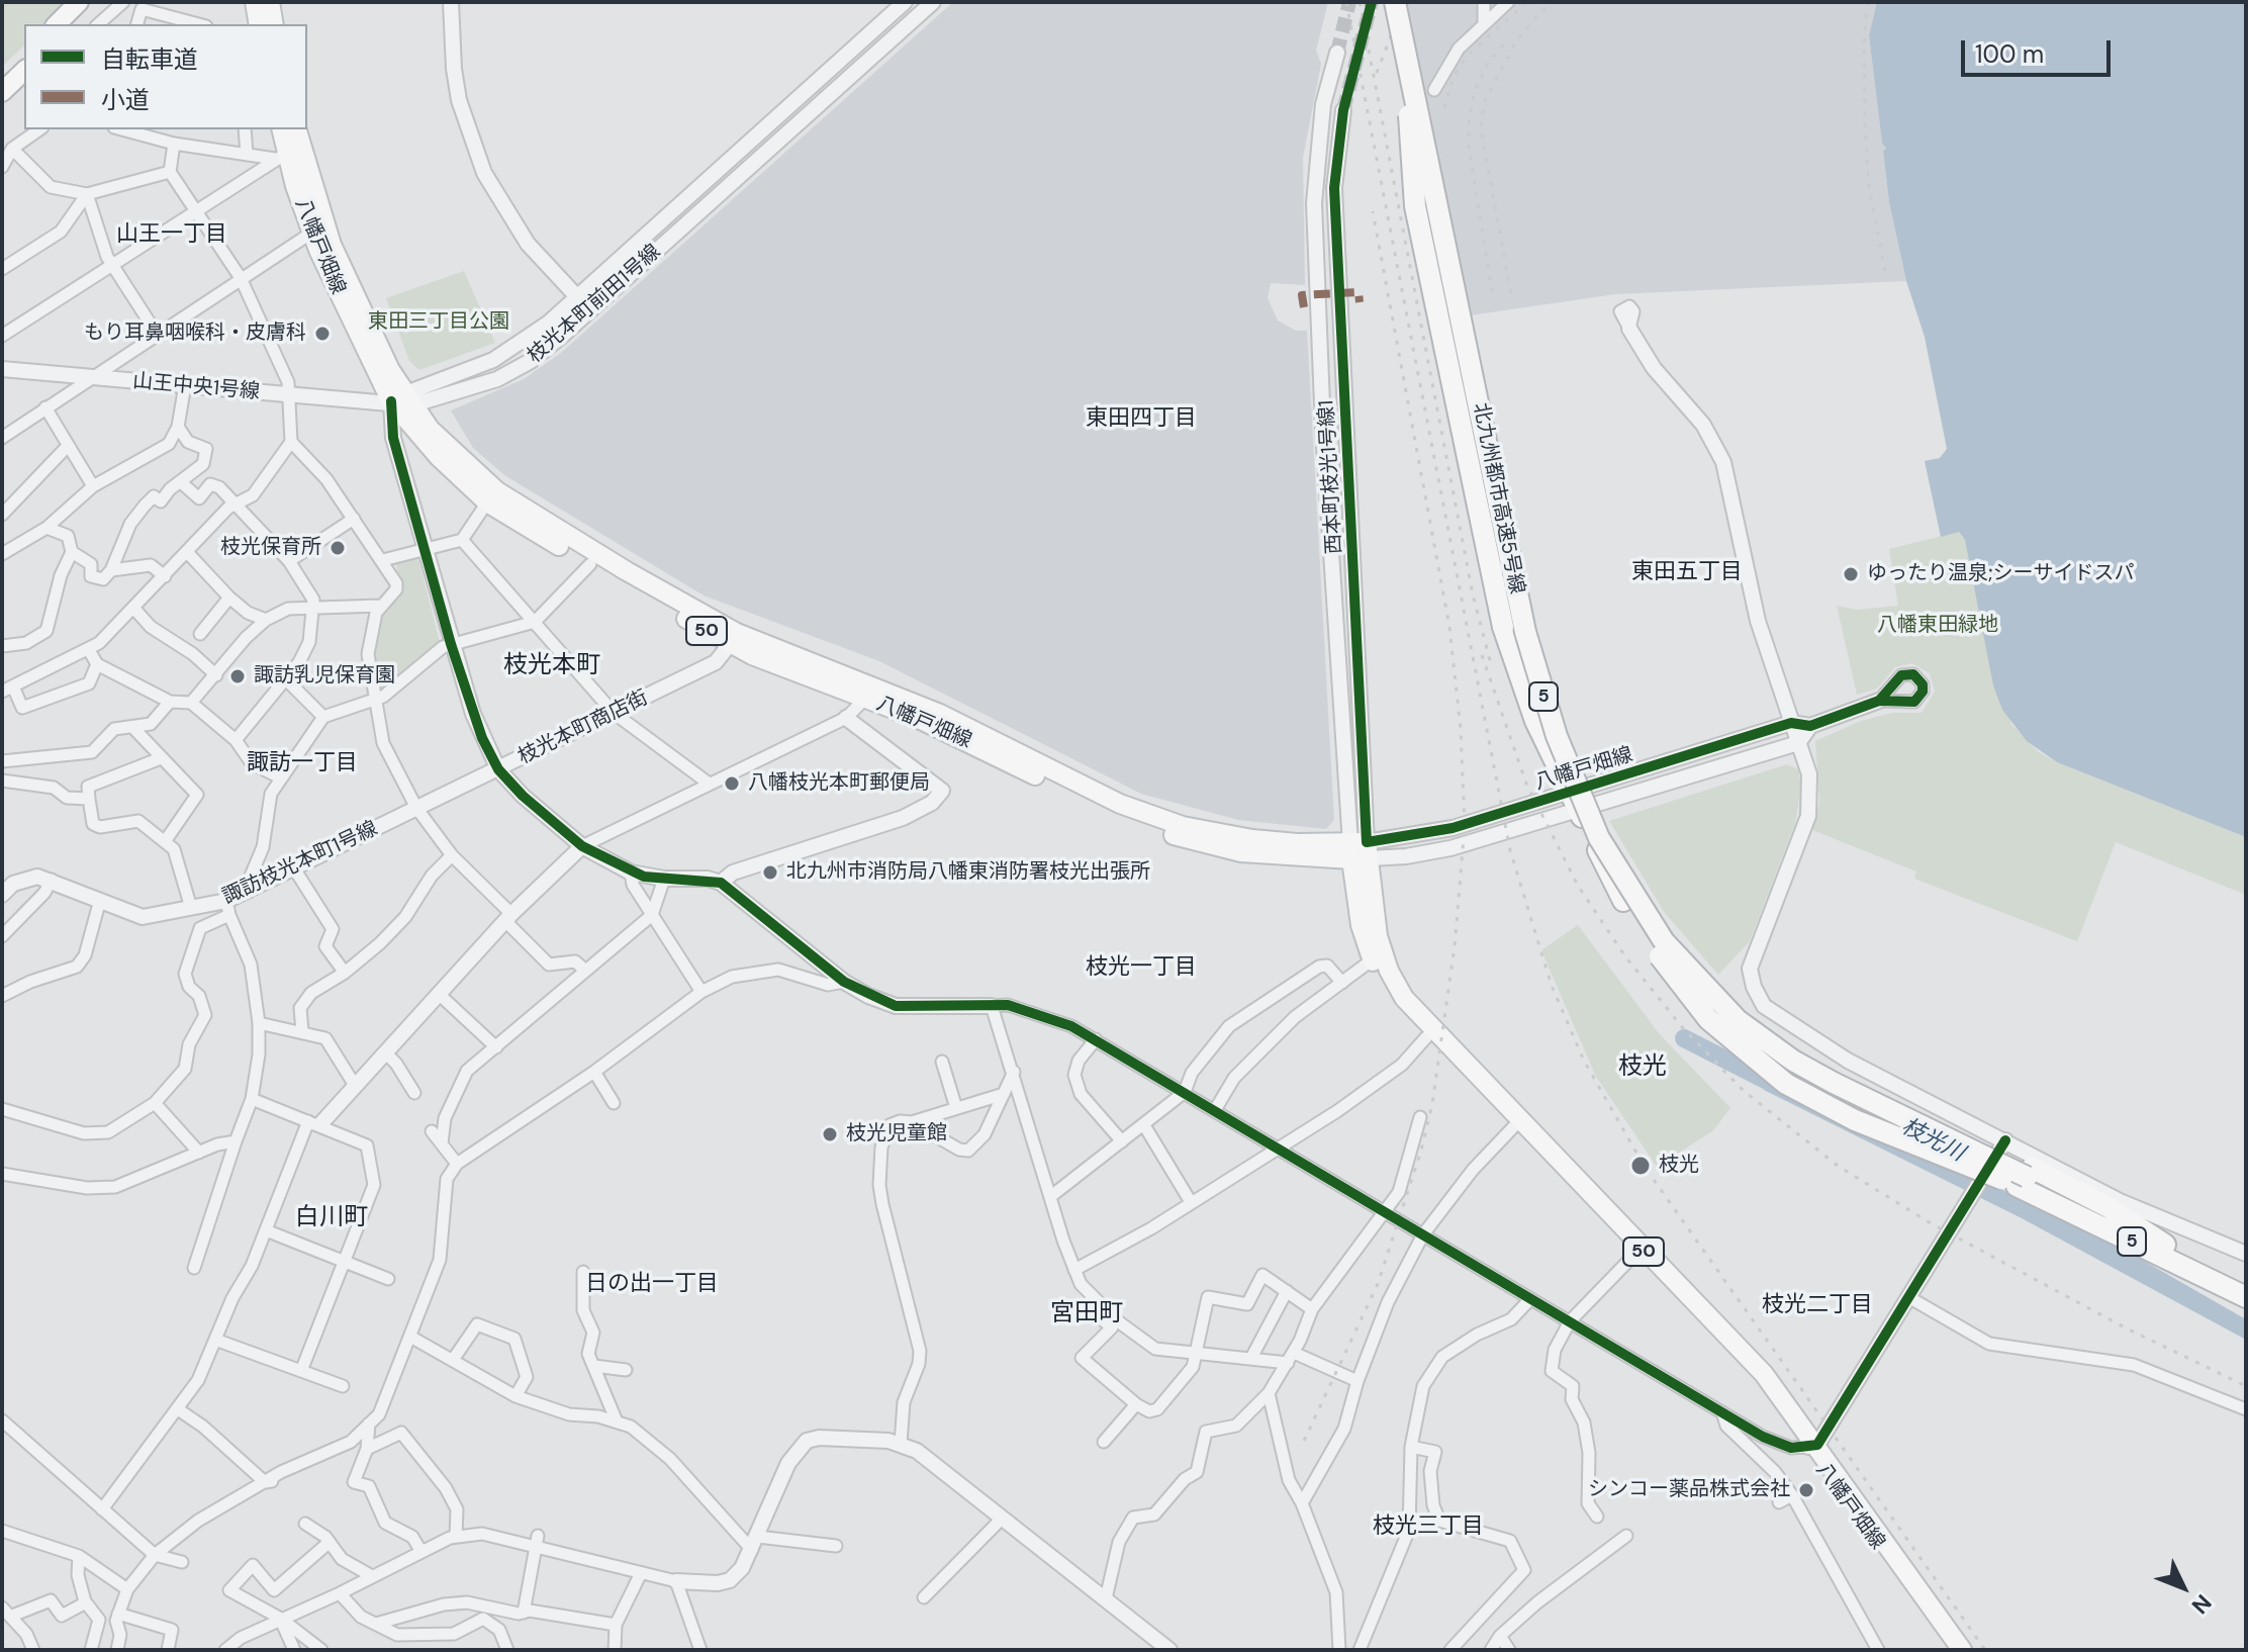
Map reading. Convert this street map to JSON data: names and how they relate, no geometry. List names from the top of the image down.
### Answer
{
  "streets": {
    "highway": ["北九州都市高速5号線", "5"],
    "main road": ["八幡戸畑線", "50"],
    "street": [
      "枝光本町前田1号線",
      "山王中央1号線",
      "西本町枝光1号線1",
      "枝光本町商店街",
      "諏訪枝光本町1号線"
    ]
  },
  "crossings": [
    ["八幡戸畑線", "枝光本町前田1号線"],
    ["八幡戸畑線", "山王中央1号線"],
    ["八幡戸畑線", "西本町枝光1号線1"],
    ["八幡戸畑線", "枝光本町商店街"],
    ["枝光本町前田1号線", "山王中央1号線"],
    ["枝光本町商店街", "諏訪枝光本町1号線"]
  ],
  "districts": [
    "山王一丁目",
    "東田四丁目",
    "東田五丁目",
    "枝光本町",
    "諏訪一丁目",
    "枝光一丁目",
    "枝光",
    "白川町",
    "日の出一丁目",
    "枝光二丁目",
    "宮田町",
    "枝光三丁目"
  ],
  "water": ["枝光川"],
  "parks": ["東田三丁目公園", "八幡東田緑地"],
  "places": [
    "もり耳鼻咽喉科・皮膚科",
    "枝光保育所",
    "ゆったり温泉;シーサイドスパ",
    "諏訪乳児保育園",
    "八幡枝光本町郵便局",
    "北九州市消防局八幡東消防署枝光出張所",
    "枝光児童館",
    "枝光",
    "シンコー薬品株式会社"
  ],
  "legend": ["自転車道", "小道"],
  "scale_bar": "100 m",
  "north": "bottom right"
}
